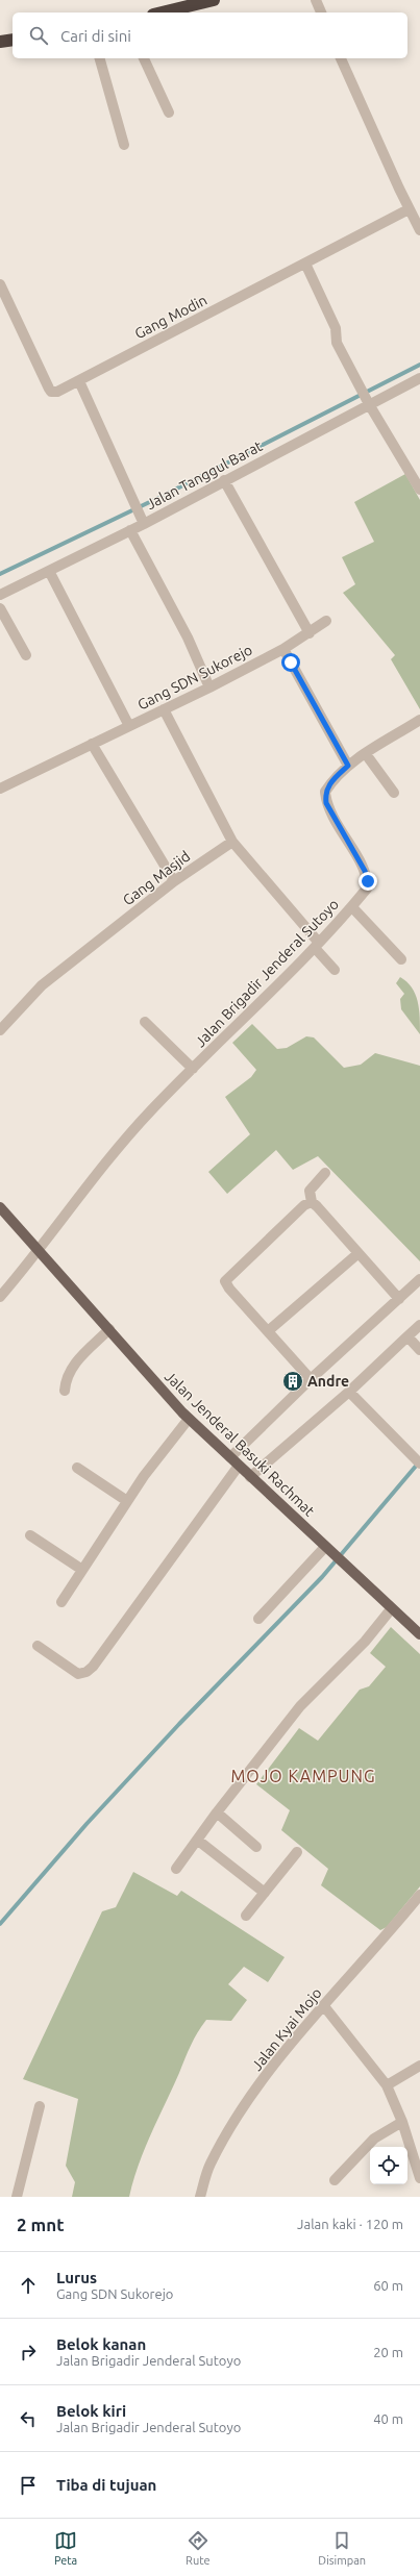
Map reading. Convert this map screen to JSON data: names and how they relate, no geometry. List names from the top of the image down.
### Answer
{
  "streets": {
    "main road": ["Jalan Jenderal Basuki Rachmat"],
    "street": [
      "Gang Modin",
      "Jalan Tanggul Barat",
      "Gang SDN Sukorejo",
      "Gang Masjid",
      "Jalan Brigadir Jenderal Sutoyo",
      "Jalan Kyai Mojo"
    ]
  },
  "crossings": [
    ["Jalan Brigadir Jenderal Sutoyo", "Jalan Jenderal Basuki Rachmat"]
  ],
  "districts": ["MOJO KAMPUNG"],
  "places": {
    "building": ["Andre"]
  },
  "page": {
    "search": "Cari di sini",
    "heading": ["2 mnt", "Jalan kaki · 120 m"],
    "list": [
      ["Lurus", "Gang SDN Sukorejo", "60 m"],
      ["Belok kanan", "Jalan Brigadir Jenderal Sutoyo", "20 m"],
      ["Belok kiri", "Jalan Brigadir Jenderal Sutoyo", "40 m"],
      "Tiba di tujuan"
    ],
    "nav": ["Peta", "Rute", "Disimpan"]
  }
}
